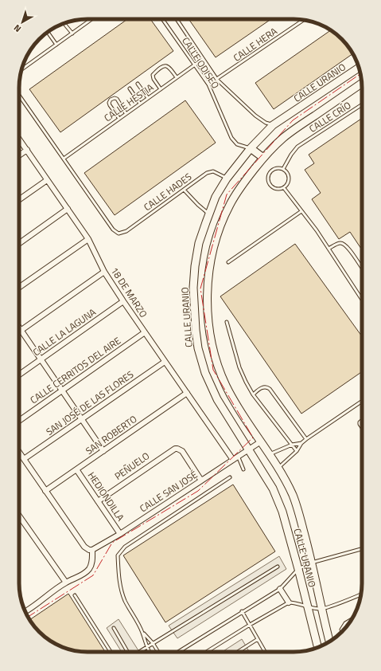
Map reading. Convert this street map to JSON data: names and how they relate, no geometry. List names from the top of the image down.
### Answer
{
  "streets": {
    "street": [
      "CALLE URANIO",
      "18 DE MARZO",
      "CALLE LA LAGUNA",
      "CALLE CERRITOS DEL AIRE",
      "SAN JOSÉ DE LAS FLORES",
      "SAN ROBERTO",
      "PEÑUELO",
      "CALLE SAN JOSÉ",
      "HEDIONDILLA"
    ],
    "lane": [
      "CALLE HERA",
      "CALLE ODISEO",
      "CALLE HESTIA",
      "CALLE CRÍO",
      "CALLE HADES"
    ]
  },
  "crossings": [
    ["CALLE HERA", "CALLE ODISEO"],
    ["CALLE ODISEO", "CALLE URANIO"],
    ["CALLE ODISEO", "CALLE HESTIA"],
    ["CALLE URANIO", "CALLE HADES"],
    ["CALLE URANIO", "CALLE SAN JOSÉ"],
    ["CALLE HESTIA", "CALLE HADES"],
    ["18 DE MARZO", "CALLE LA LAGUNA"],
    ["18 DE MARZO", "CALLE CERRITOS DEL AIRE"],
    ["18 DE MARZO", "SAN JOSÉ DE LAS FLORES"],
    ["18 DE MARZO", "SAN ROBERTO"],
    ["18 DE MARZO", "CALLE SAN JOSÉ"],
    ["SAN ROBERTO", "HEDIONDILLA"],
    ["PEÑUELO", "CALLE SAN JOSÉ"],
    ["PEÑUELO", "HEDIONDILLA"],
    ["CALLE SAN JOSÉ", "HEDIONDILLA"]
  ],
  "north": "bottom left"
}
